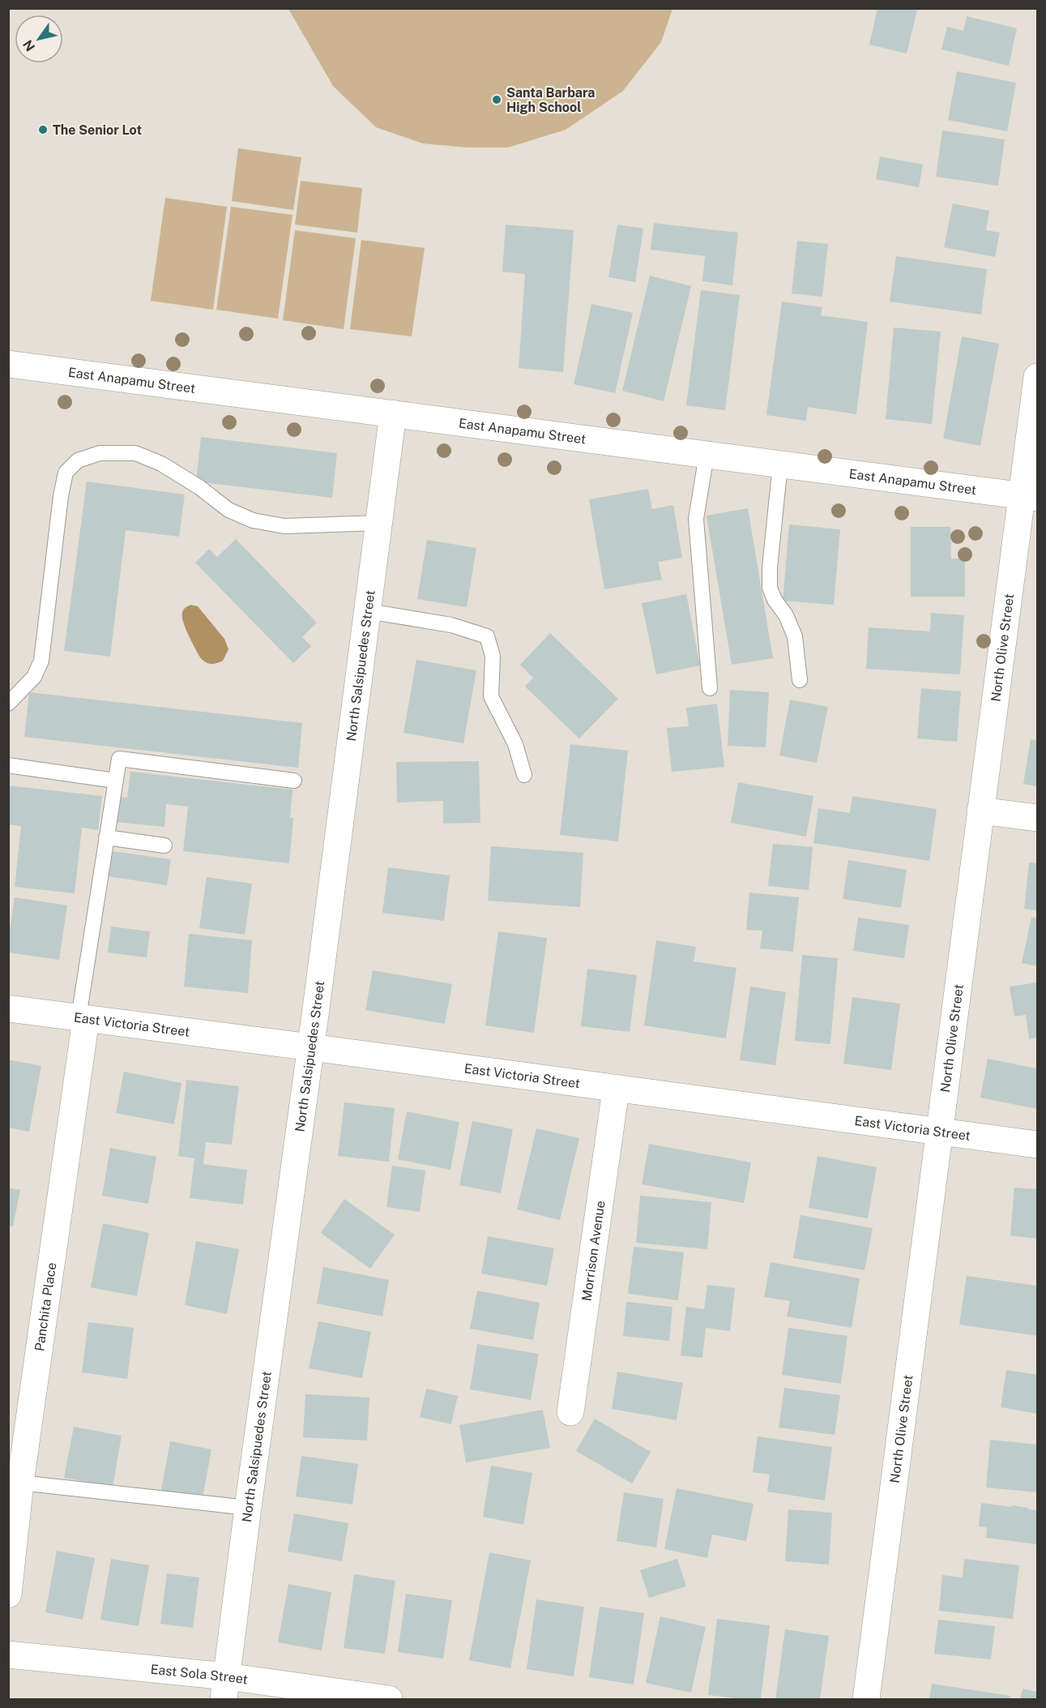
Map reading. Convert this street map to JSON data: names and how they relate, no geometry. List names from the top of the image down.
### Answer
{
  "streets": {
    "street": [
      "East Anapamu Street",
      "North Olive Street",
      "North Salsipuedes Street",
      "East Victoria Street",
      "Morrison Avenue",
      "Panchita Place",
      "East Sola Street"
    ]
  },
  "crossings": [
    ["East Anapamu Street", "North Olive Street"],
    ["East Anapamu Street", "North Salsipuedes Street"],
    ["North Olive Street", "East Victoria Street"],
    ["North Salsipuedes Street", "East Victoria Street"],
    ["North Salsipuedes Street", "East Sola Street"],
    ["East Victoria Street", "Morrison Avenue"],
    ["East Victoria Street", "Panchita Place"]
  ],
  "places": ["Santa Barbara High School", "The Senior Lot"],
  "north": "bottom left"
}
